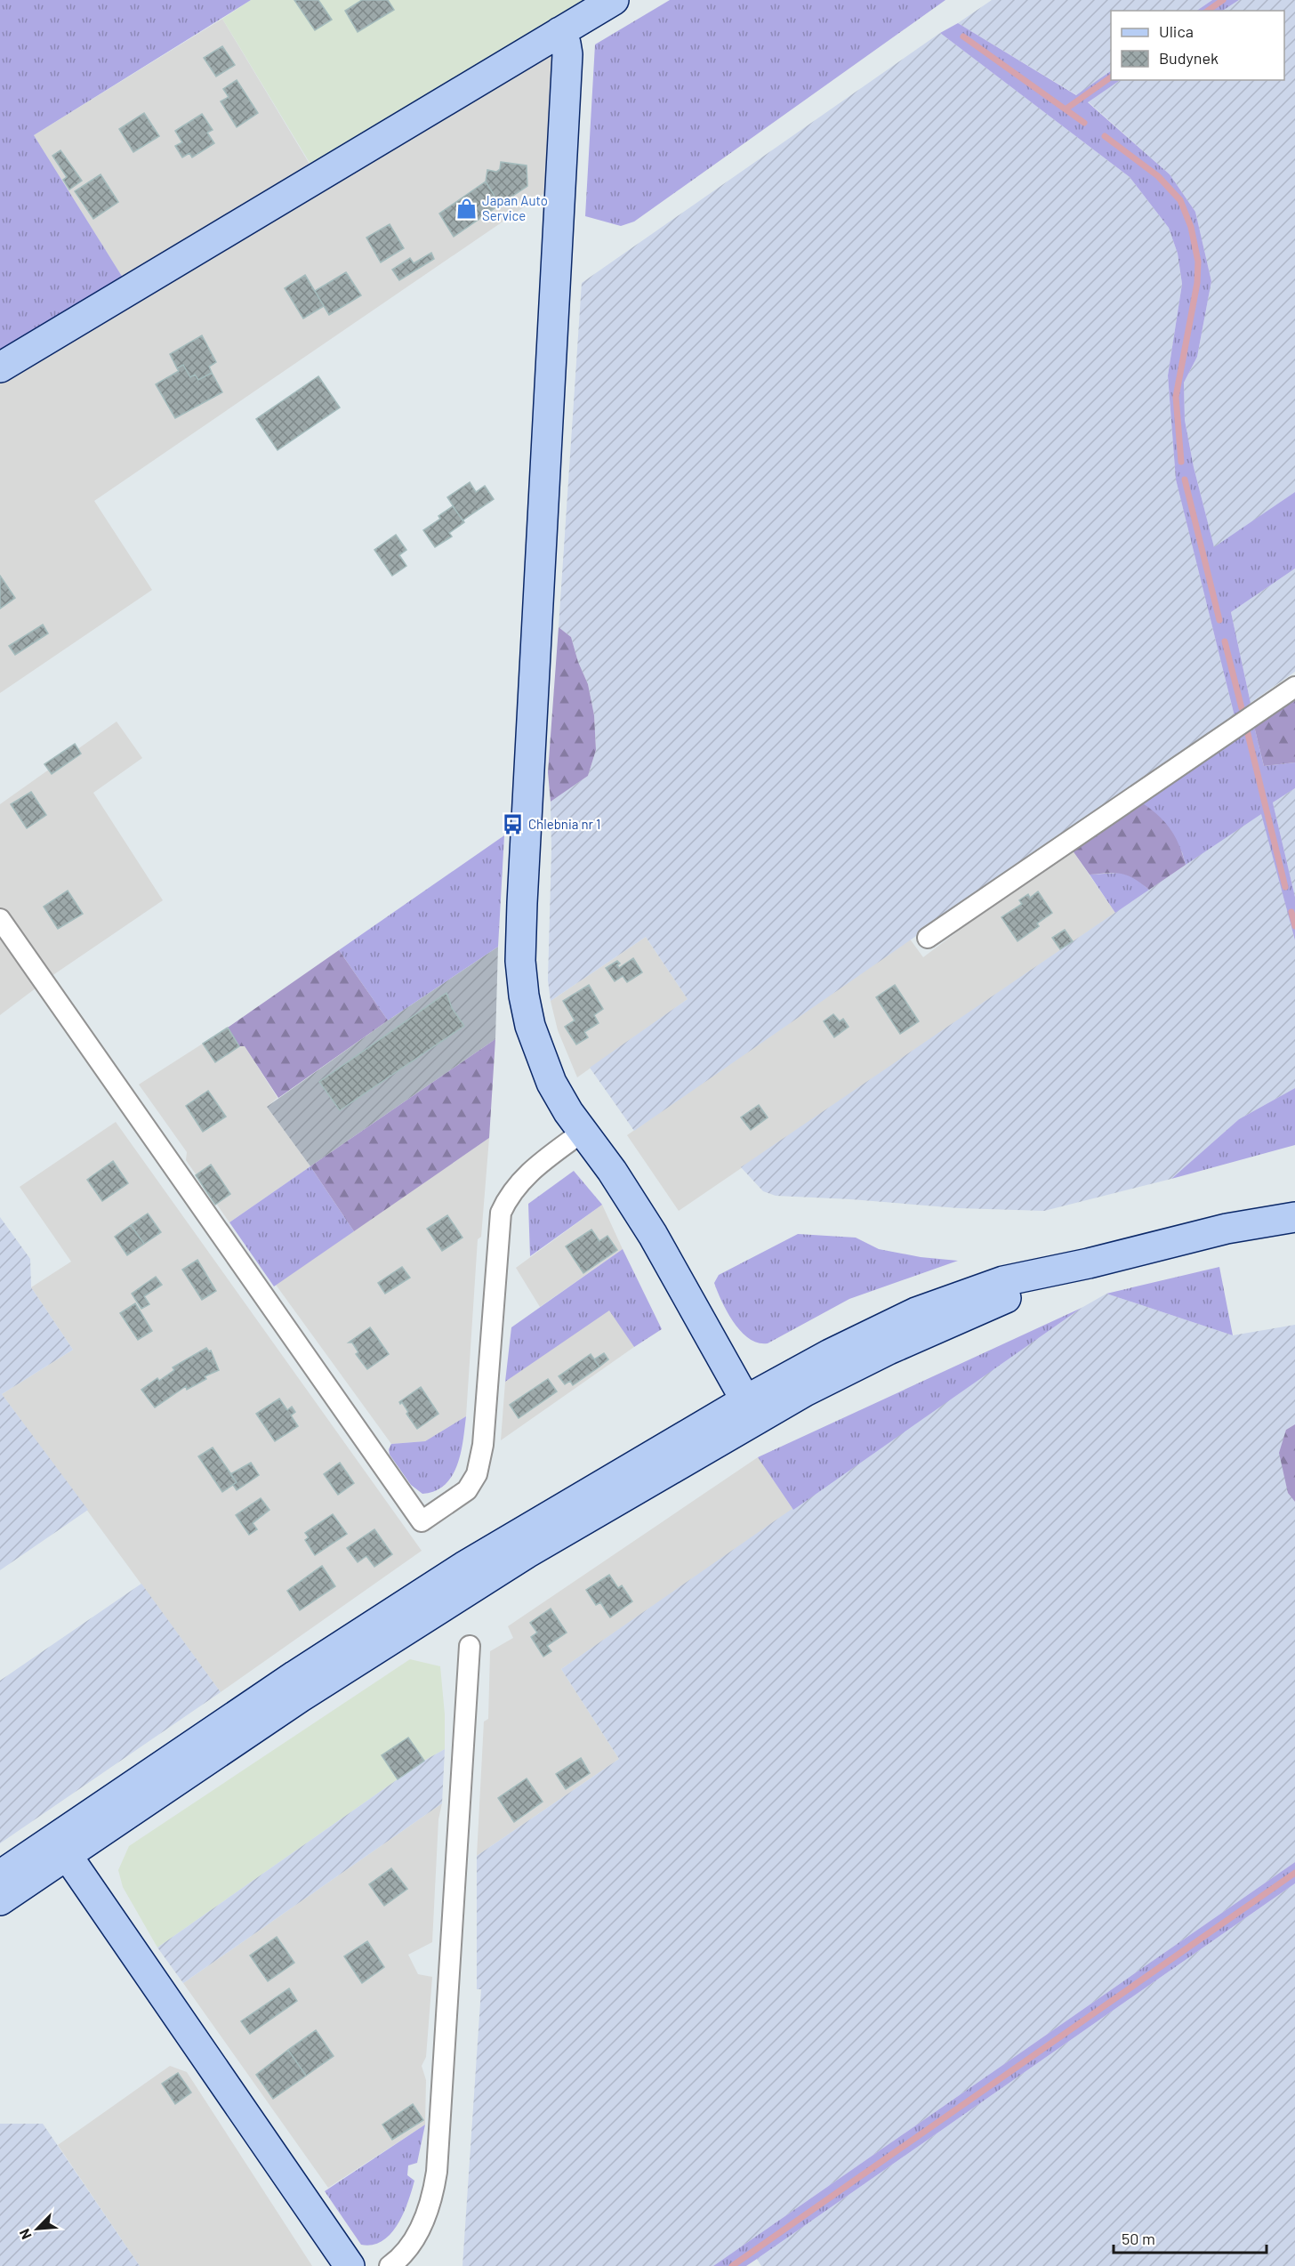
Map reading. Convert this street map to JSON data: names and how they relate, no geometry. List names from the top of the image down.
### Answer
{
  "places": {
    "shop": ["Japan Auto Service"],
    "bus stop": ["Chlebnia nr 1"]
  },
  "legend": ["Ulica", "Budynek"],
  "scale_bar": "50 m",
  "north": "bottom left"
}
